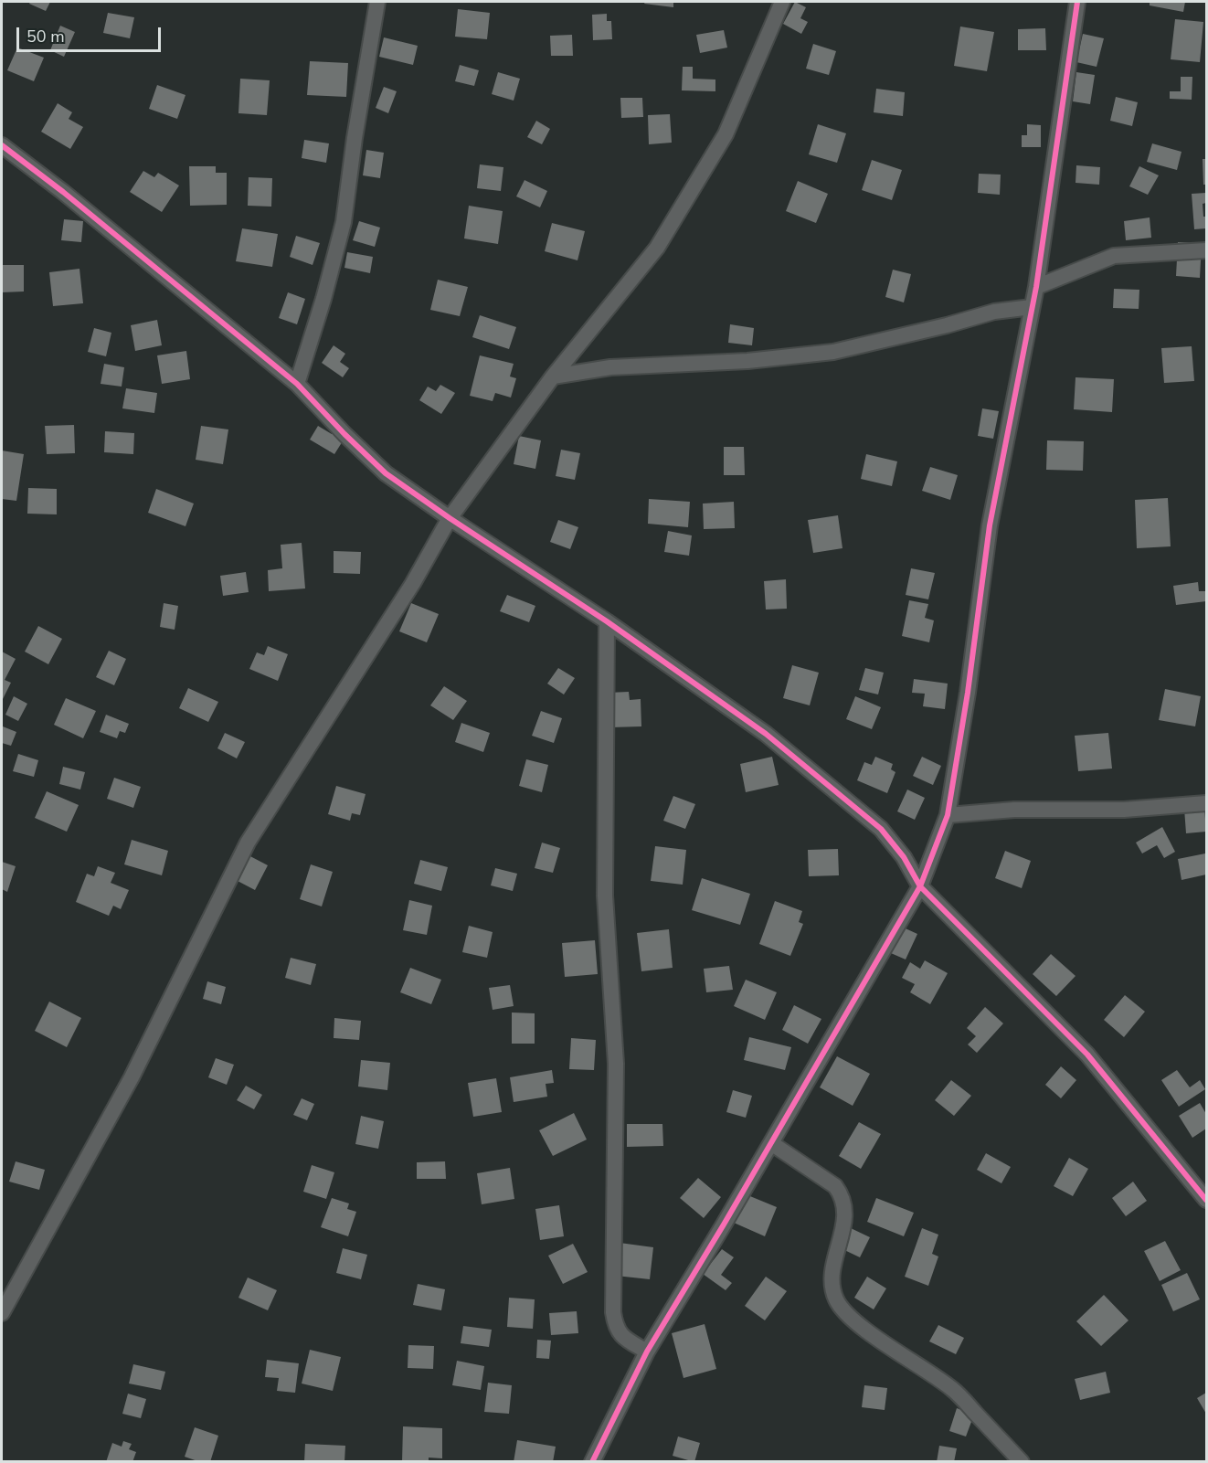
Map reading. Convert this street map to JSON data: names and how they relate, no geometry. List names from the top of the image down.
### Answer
{
  "scale_bar": "50 m"
}
